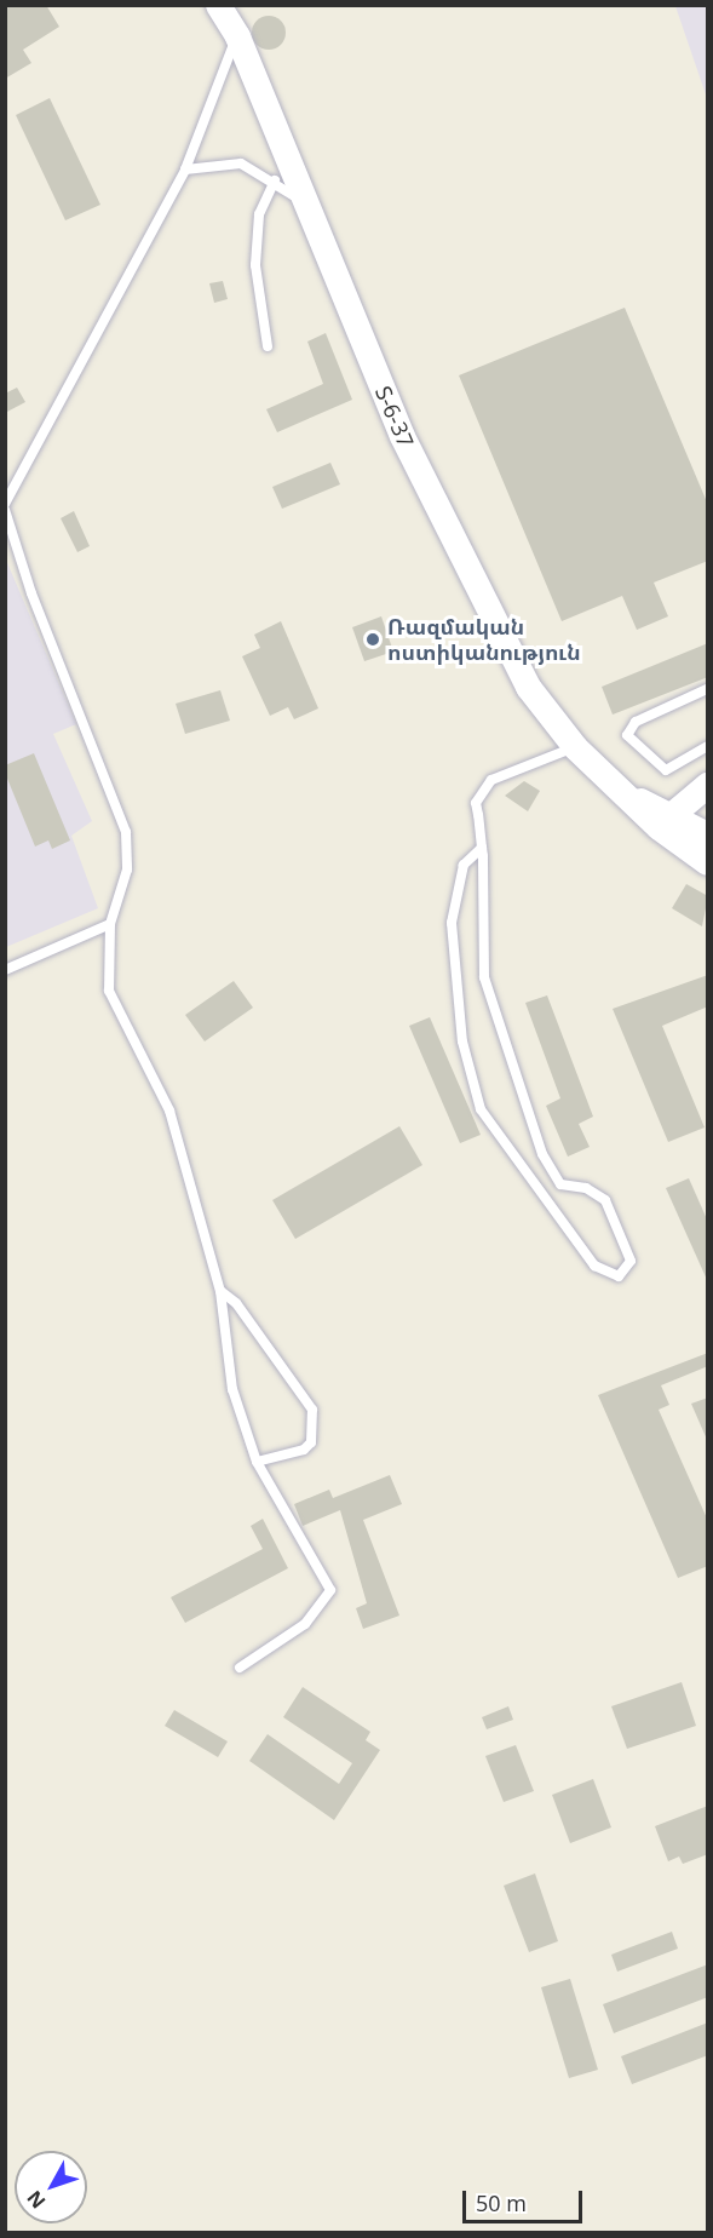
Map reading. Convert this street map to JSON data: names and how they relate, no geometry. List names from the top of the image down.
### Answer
{
  "streets": {
    "main road": ["Տ-6-37"]
  },
  "places": ["Ռազմական ոստիկանություն"],
  "scale_bar": "50 m",
  "north": "bottom left"
}
